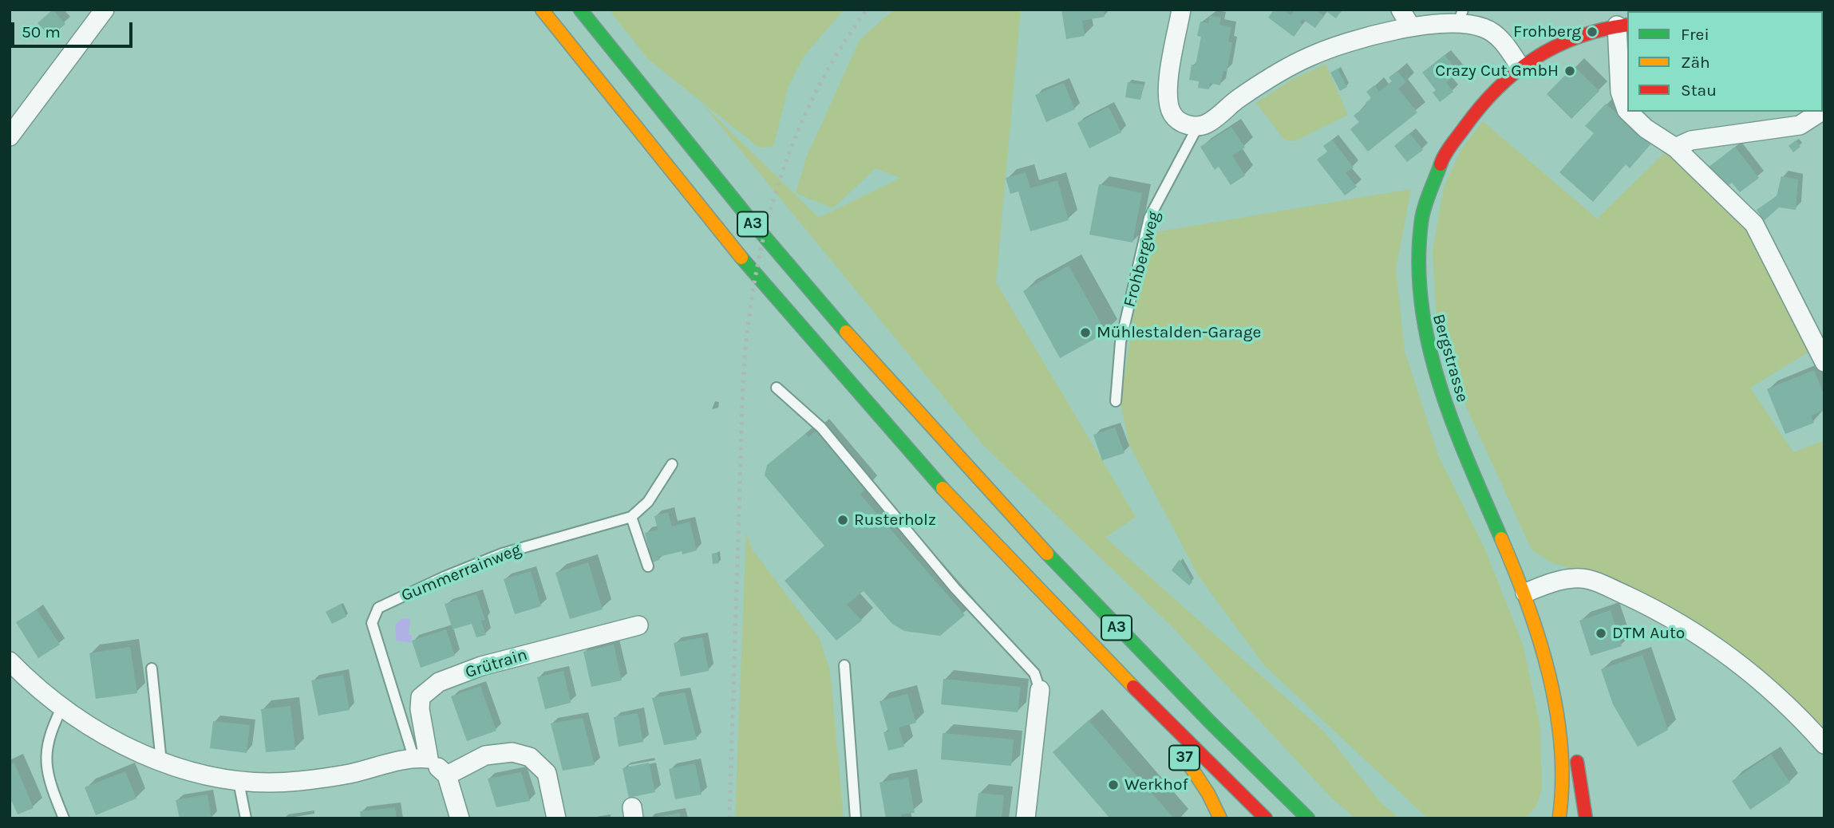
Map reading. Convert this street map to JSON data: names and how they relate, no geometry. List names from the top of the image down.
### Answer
{
  "streets": {
    "main road": ["A3", "Bergstrasse", "37"],
    "street": ["Grütrain"],
    "lane": ["Frohbergweg", "Gummerrainweg"]
  },
  "crossings": [
    ["A3", "37"],
    ["Gummerrainweg", "Grütrain"]
  ],
  "places": [
    "Frohberg",
    "Crazy Cut GmbH",
    "Mühlestalden-Garage",
    "Rusterholz",
    "DTM Auto",
    "Werkhof"
  ],
  "legend": ["Frei", "Zäh", "Stau"],
  "scale_bar": "50 m"
}
